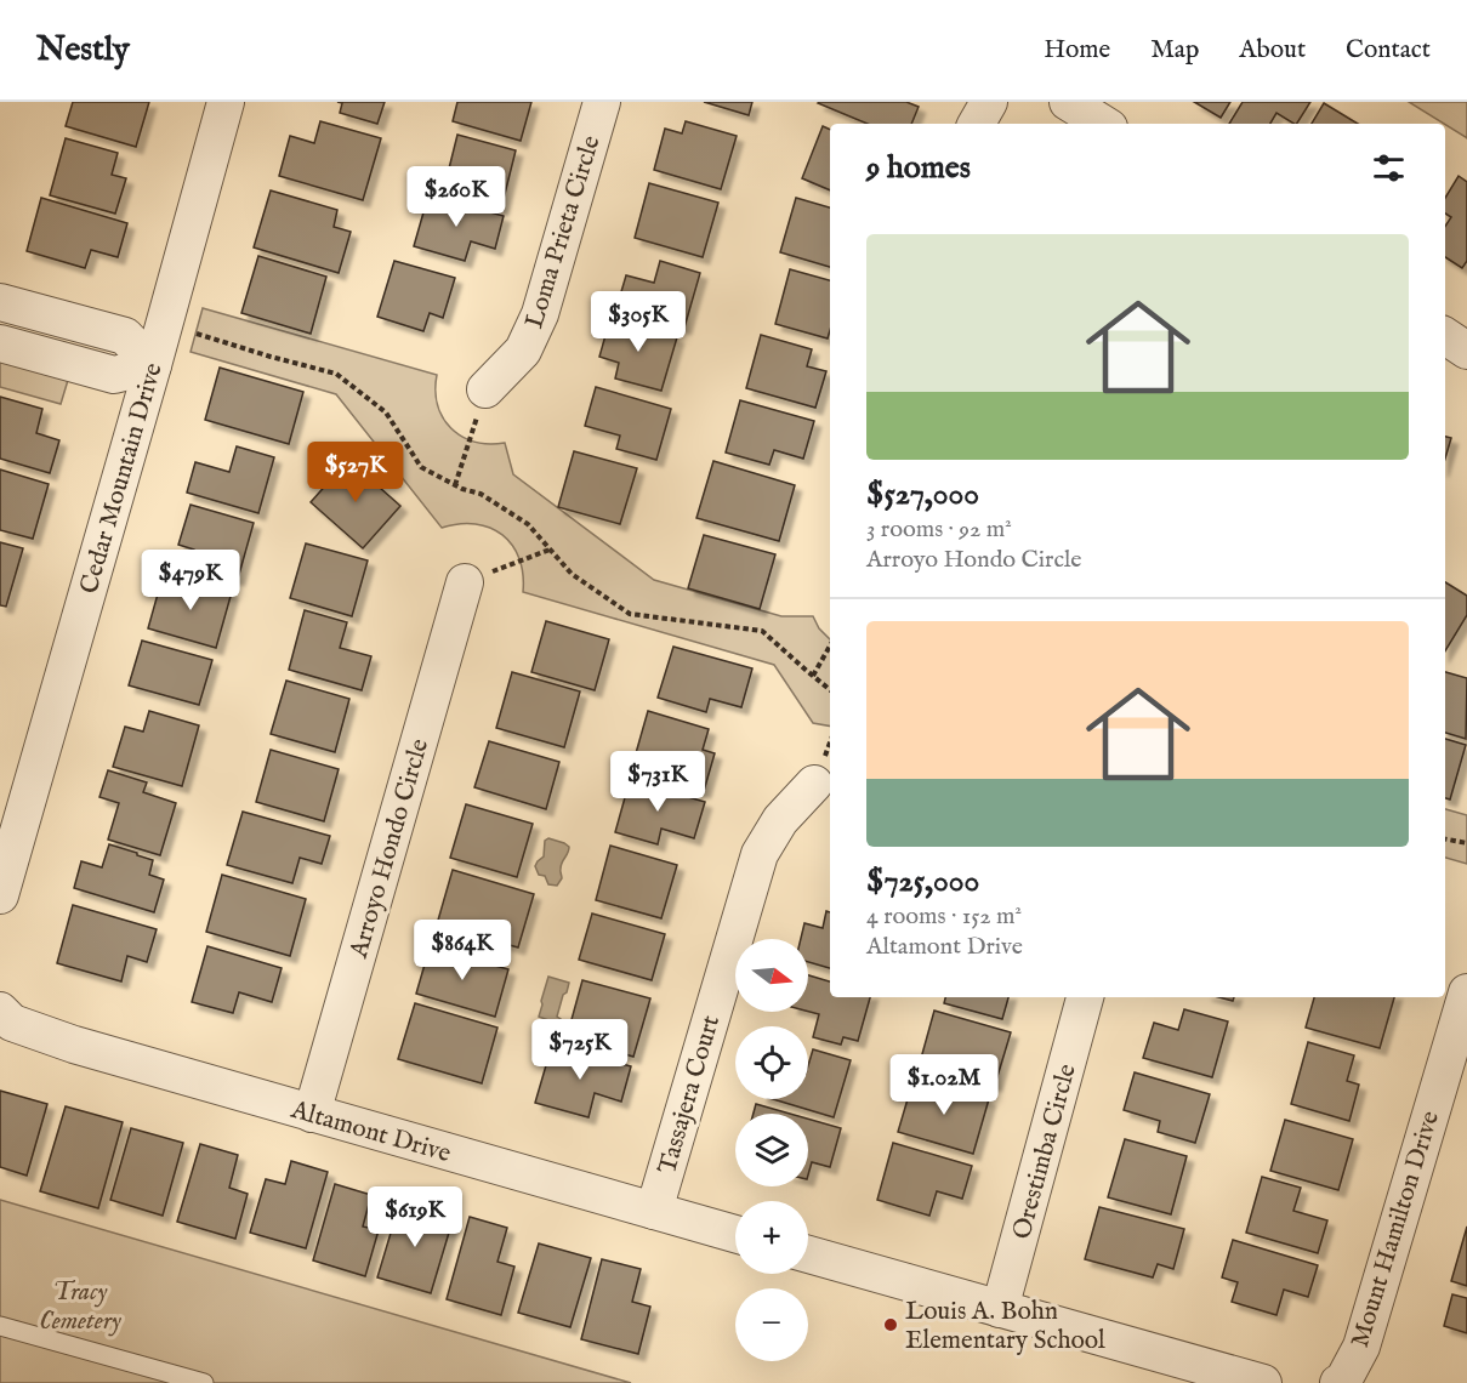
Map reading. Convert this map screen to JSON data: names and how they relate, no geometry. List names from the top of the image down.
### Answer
{
  "streets": {
    "street": [
      "Loma Prieta Circle",
      "Cedar Mountain Drive",
      "Arroyo Hondo Circle",
      "Tassajera Court",
      "Altamont Drive",
      "Orestimba Circle",
      "Mount Hamilton Drive"
    ]
  },
  "crossings": [
    ["Arroyo Hondo Circle", "Altamont Drive"],
    ["Tassajera Court", "Altamont Drive"]
  ],
  "parks": ["Tracy Cemetery"],
  "places": ["Louis A. Bohn Elementary School"],
  "north": "right",
  "page": {
    "header": "Nestly",
    "nav": [
      "Home",
      "Map",
      "About",
      "Contact"
    ],
    "heading": "9 homes",
    "price": [
      "$260K",
      "$305K",
      "$527K",
      "$479K",
      "$731K",
      "$864K",
      "$725K",
      "$1.02M",
      "$619K"
    ],
    "list": [
      {
        "name": "$527,000",
        "note": "3 rooms · 92 m² · Arroyo Hondo Circle"
      },
      {
        "name": "$725,000",
        "note": "4 rooms · 152 m² · Altamont Drive"
      }
    ],
    "map_buttons": ["+", "−"]
  }
}
